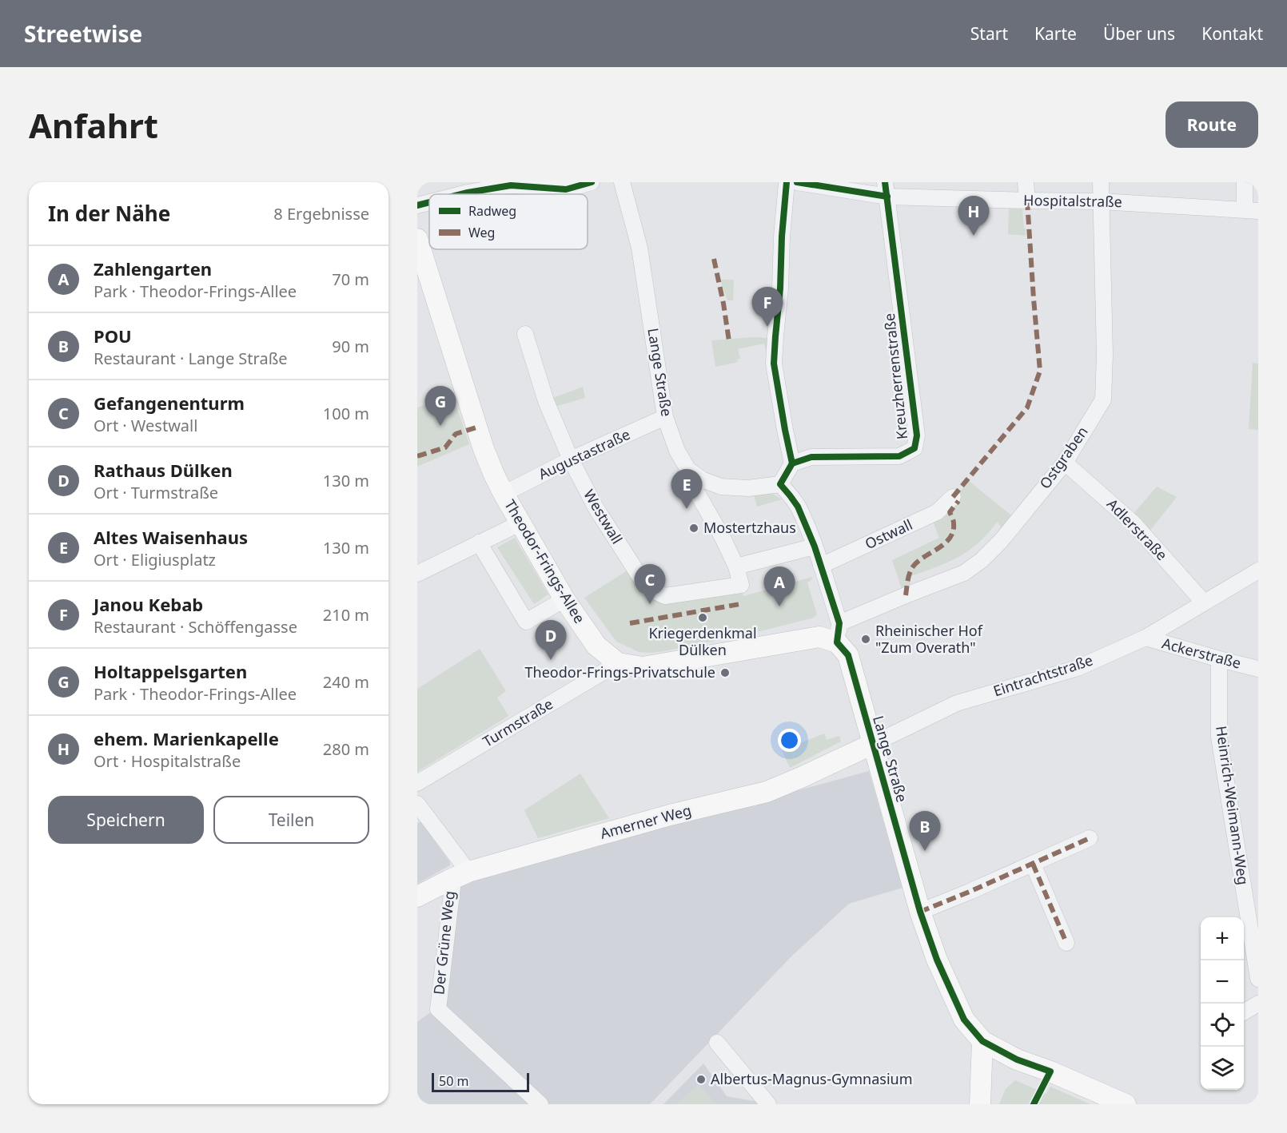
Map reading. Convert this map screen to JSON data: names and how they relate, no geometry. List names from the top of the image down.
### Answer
{
  "streets": {
    "main road": ["Lange Straße", "Theodor-Frings-Allee", "Amerner Weg"],
    "street": [
      "Hospitalstraße",
      "Kreuzherrenstraße",
      "Augustastraße",
      "Ostgraben",
      "Westwall",
      "Adlerstraße",
      "Ostwall",
      "Ackerstraße",
      "Eintrachtstraße",
      "Turmstraße",
      "Heinrich-Weimann-Weg",
      "Der Grüne Weg"
    ]
  },
  "crossings": [
    ["Hospitalstraße", "Kreuzherrenstraße"],
    ["Hospitalstraße", "Ostgraben"],
    ["Lange Straße", "Augustastraße"],
    ["Lange Straße", "Ostgraben"],
    ["Lange Straße", "Ostwall"],
    ["Lange Straße", "Eintrachtstraße"],
    ["Lange Straße", "Amerner Weg"],
    ["Augustastraße", "Westwall"],
    ["Augustastraße", "Theodor-Frings-Allee"],
    ["Ostgraben", "Adlerstraße"],
    ["Adlerstraße", "Eintrachtstraße"],
    ["Theodor-Frings-Allee", "Turmstraße"],
    ["Ackerstraße", "Eintrachtstraße"],
    ["Ackerstraße", "Heinrich-Weimann-Weg"],
    ["Eintrachtstraße", "Amerner Weg"],
    ["Amerner Weg", "Der Grüne Weg"]
  ],
  "places": [
    "Mostertzhaus",
    "Kriegerdenkmal Dülken",
    "Rheinischer Hof \"Zum Overath\"",
    "Theodor-Frings-Privatschule",
    "Albertus-Magnus-Gymnasium"
  ],
  "legend": ["Radweg", "Weg"],
  "scale_bar": "50 m",
  "page": {
    "header": "Streetwise",
    "nav": [
      "Start",
      "Karte",
      "Über uns",
      "Kontakt"
    ],
    "buttons": [
      "Route",
      ["Speichern", "Teilen"]
    ],
    "title": "Anfahrt",
    "heading": ["In der Nähe", "8 Ergebnisse"],
    "pins": [
      "H",
      "F",
      "G",
      "E",
      "C",
      "A",
      "D",
      "B"
    ],
    "list": [
      {
        "mark": "A",
        "name": "Zahlengarten",
        "note": "Park · Theodor-Frings-Allee",
        "value": "70 m"
      },
      {
        "mark": "B",
        "name": "POU",
        "note": "Restaurant · Lange Straße",
        "value": "90 m"
      },
      {
        "mark": "C",
        "name": "Gefangenenturm",
        "note": "Ort · Westwall",
        "value": "100 m"
      },
      {
        "mark": "D",
        "name": "Rathaus Dülken",
        "note": "Ort · Turmstraße",
        "value": "130 m"
      },
      {
        "mark": "E",
        "name": "Altes Waisenhaus",
        "note": "Ort · Eligiusplatz",
        "value": "130 m"
      },
      {
        "mark": "F",
        "name": "Janou Kebab",
        "note": "Restaurant · Schöffengasse",
        "value": "210 m"
      },
      {
        "mark": "G",
        "name": "Holtappelsgarten",
        "note": "Park · Theodor-Frings-Allee",
        "value": "240 m"
      },
      {
        "mark": "H",
        "name": "ehem. Marienkapelle",
        "note": "Ort · Hospitalstraße",
        "value": "280 m"
      }
    ],
    "map_buttons": ["+", "−"],
    "scale": "50 m"
  }
}
